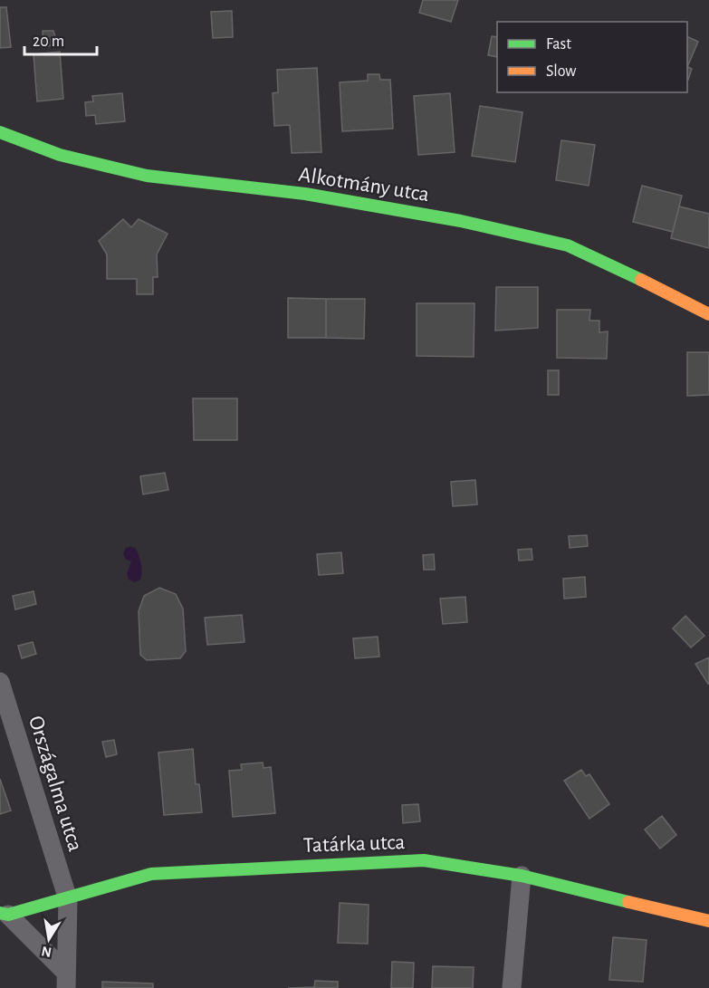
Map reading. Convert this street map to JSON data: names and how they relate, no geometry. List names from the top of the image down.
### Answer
{
  "streets": {
    "street": ["Alkotmány utca", "Országalma utca", "Tatárka utca"]
  },
  "crossings": [
    ["Országalma utca", "Tatárka utca"]
  ],
  "legend": ["Fast", "Slow"],
  "scale_bar": "20 m",
  "north": "bottom"
}
